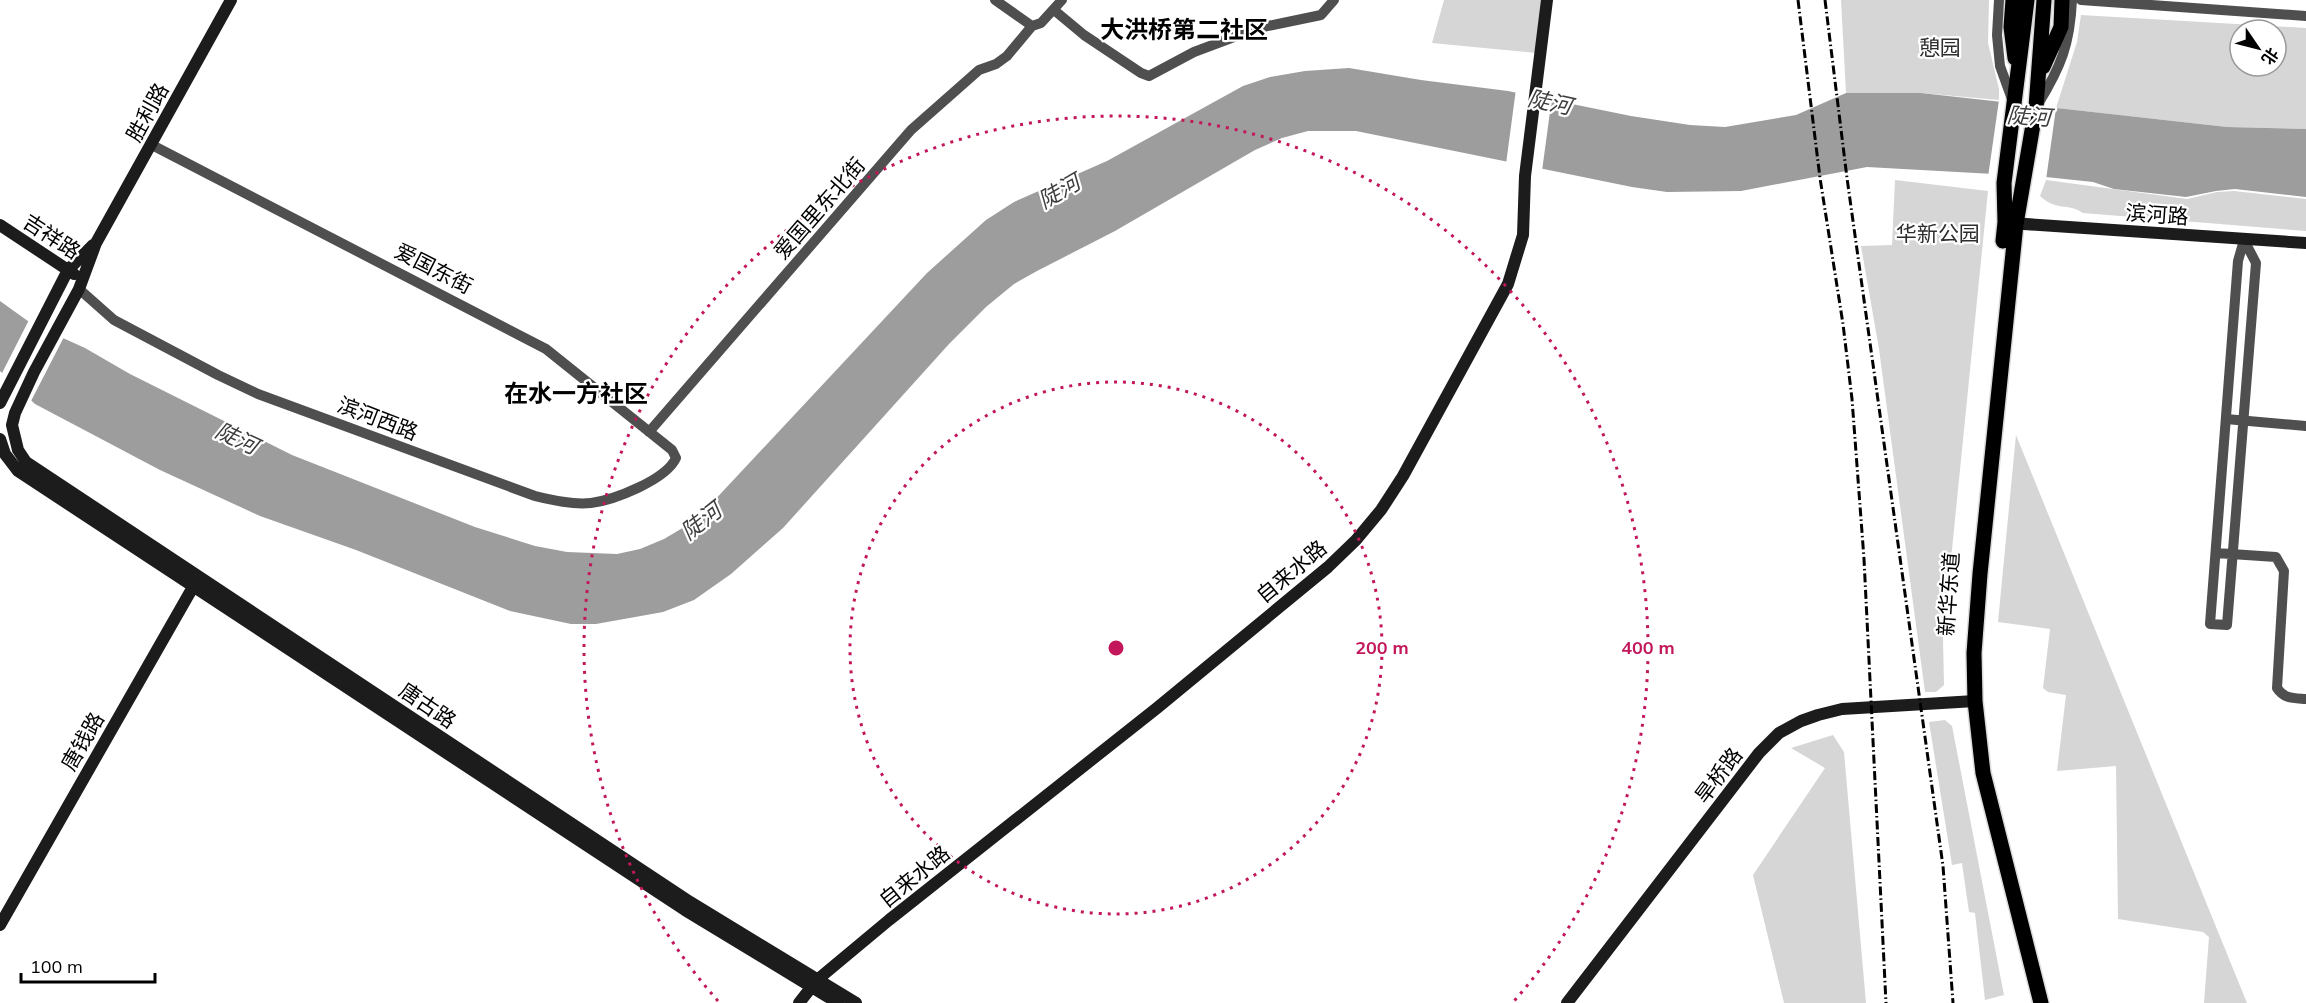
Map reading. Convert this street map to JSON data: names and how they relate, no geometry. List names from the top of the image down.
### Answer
{
  "streets": {
    "main road": [
      "胜利路",
      "滨河路",
      "吉祥路",
      "自来水路",
      "新华东道",
      "唐古路",
      "唐钱路",
      "旱桥路"
    ],
    "street": ["爱国里东北街", "爱国东街", "滨河西路"]
  },
  "crossings": [
    ["胜利路", "吉祥路"],
    ["胜利路", "爱国东街"],
    ["胜利路", "滨河西路"],
    ["胜利路", "唐古路"],
    ["爱国里东北街", "爱国东街"],
    ["滨河路", "新华东道"],
    ["吉祥路", "滨河西路"],
    ["爱国东街", "滨河西路"],
    ["自来水路", "唐古路"],
    ["新华东道", "旱桥路"],
    ["唐古路", "唐钱路"]
  ],
  "districts": ["大洪桥第二社区", "在水一方社区"],
  "water": ["陡河"],
  "parks": ["憩园", "华新公园"],
  "scale_bar": "100 m",
  "north": "bottom right",
  "rings": ["200 m", "400 m"]
}
